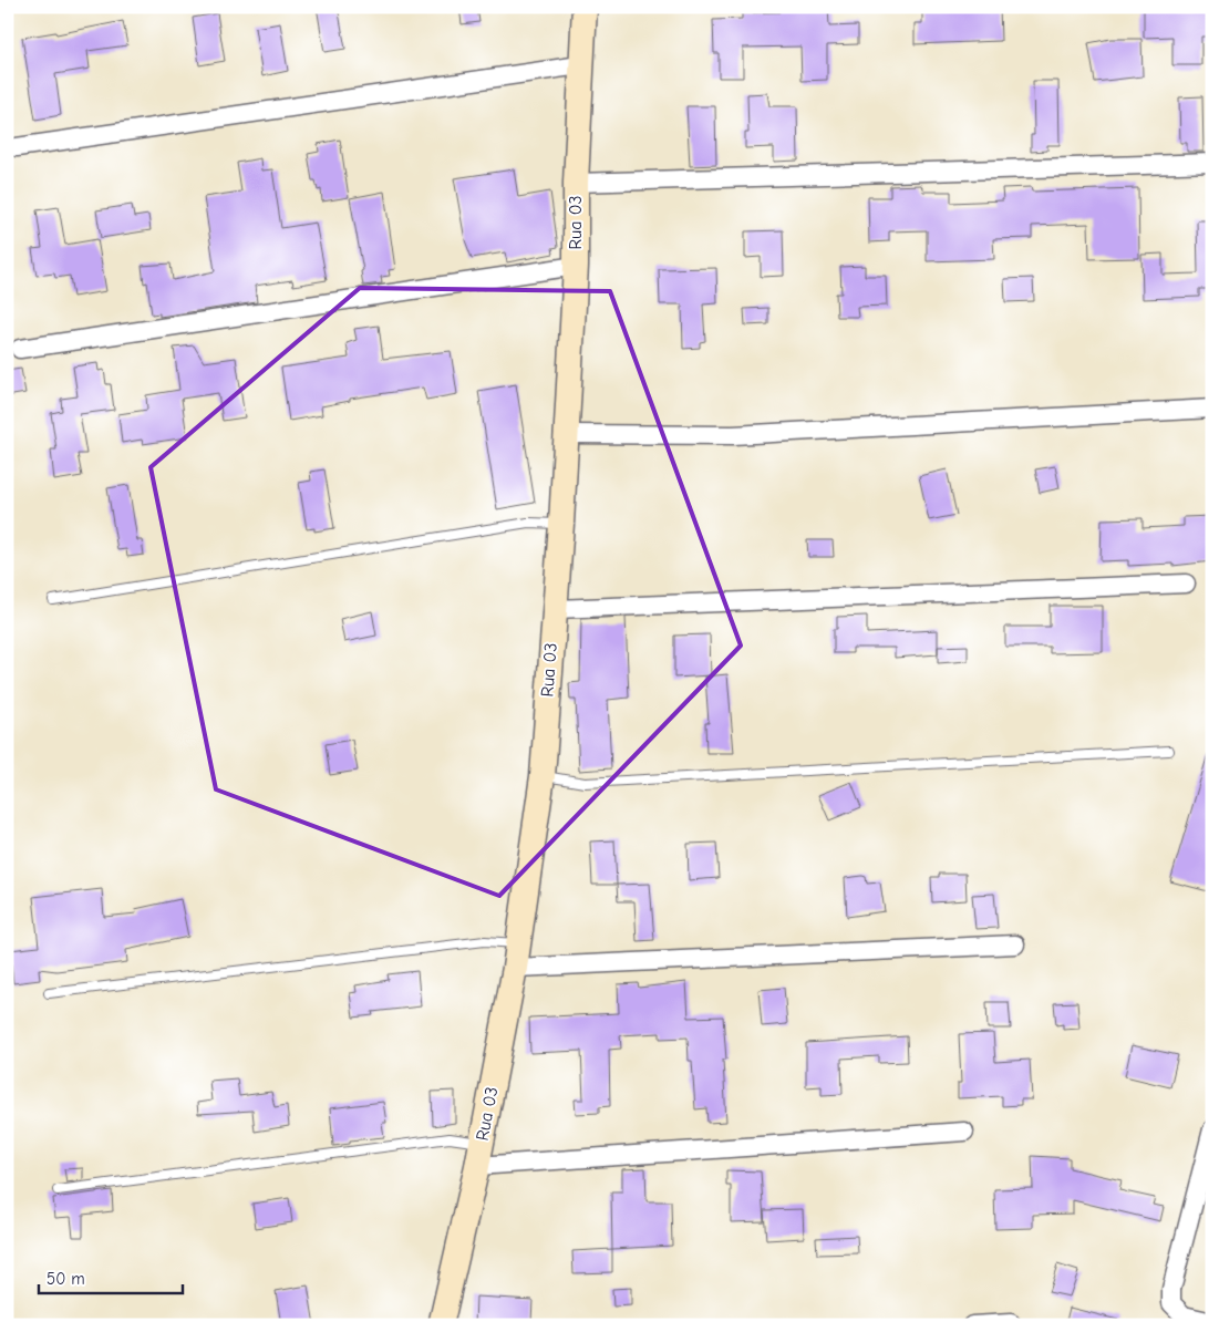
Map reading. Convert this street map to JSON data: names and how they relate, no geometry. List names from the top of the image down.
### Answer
{
  "streets": {
    "street": ["Rua 03"]
  },
  "scale_bar": "50 m"
}
